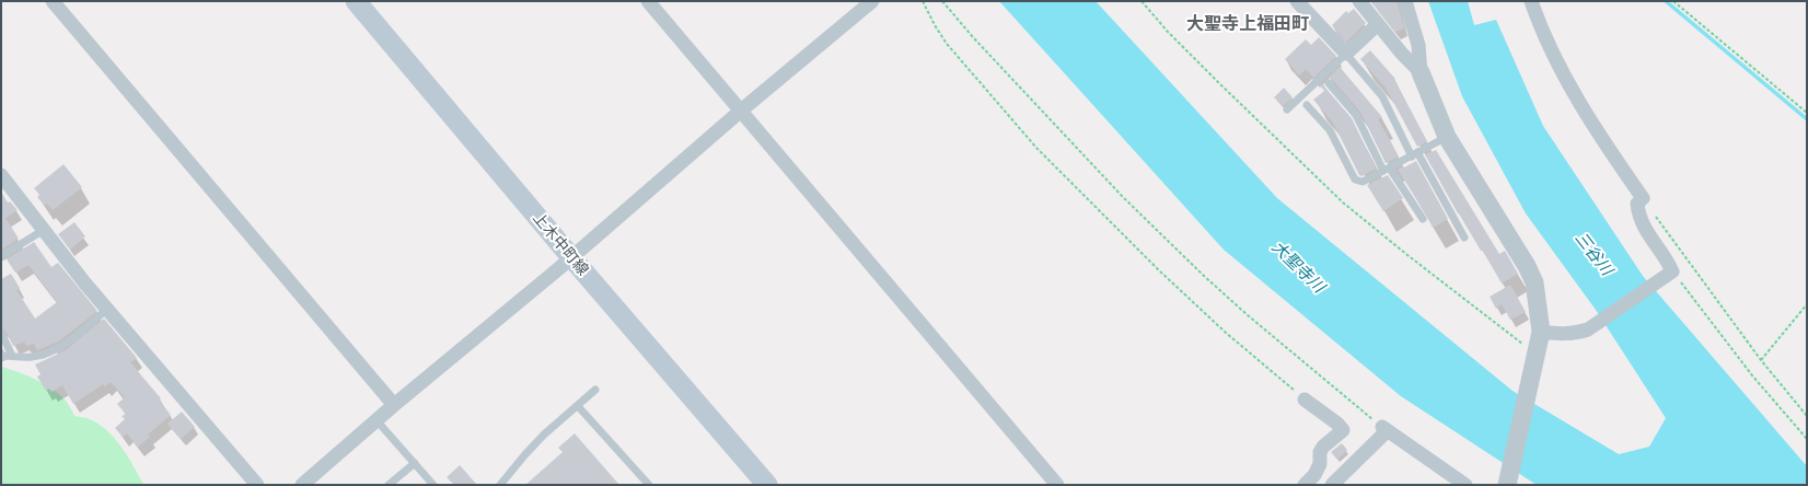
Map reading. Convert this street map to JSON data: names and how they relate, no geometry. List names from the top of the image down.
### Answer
{
  "streets": {
    "main road": ["上木中町線"]
  },
  "districts": ["大聖寺上福田町"],
  "water": ["三谷川", "大聖寺川"]
}
